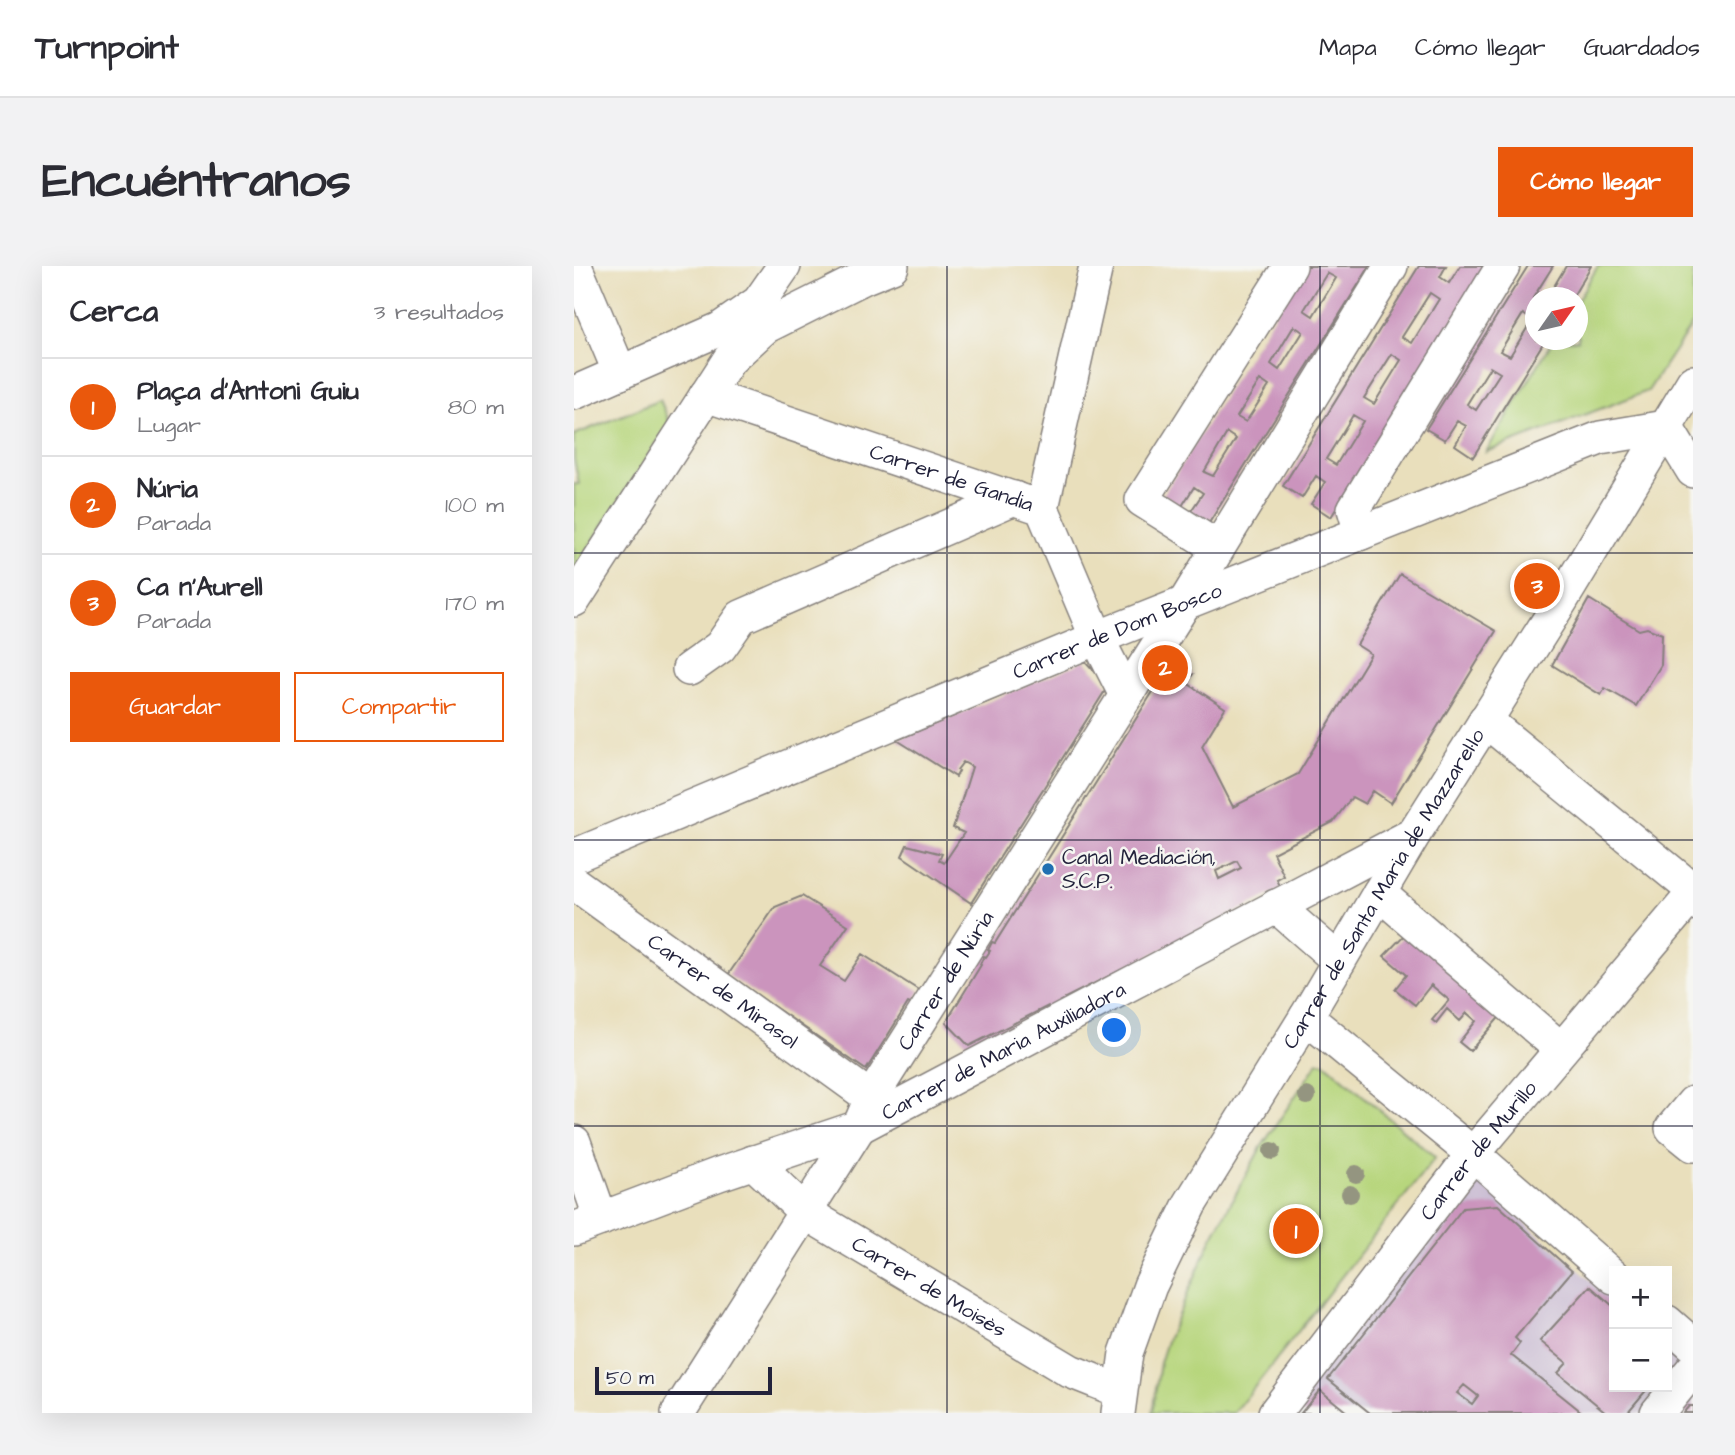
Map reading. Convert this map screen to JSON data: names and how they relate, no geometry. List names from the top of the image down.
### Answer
{
  "streets": {
    "street": [
      "Carrer de Gandia",
      "Carrer de Dom Bosco",
      "Carrer de Santa Maria de Mazzarel·lo",
      "Carrer de Núria",
      "Carrer de Mirasol",
      "Carrer de Maria Auxiliadora",
      "Carrer de Murillo",
      "Carrer de Moisès"
    ]
  },
  "crossings": [
    ["Carrer de Gandia", "Carrer de Dom Bosco"],
    ["Carrer de Gandia", "Carrer de Núria"],
    ["Carrer de Dom Bosco", "Carrer de Santa Maria de Mazzarel·lo"],
    ["Carrer de Dom Bosco", "Carrer de Núria"],
    ["Carrer de Santa Maria de Mazzarel·lo", "Carrer de Maria Auxiliadora"],
    ["Carrer de Santa Maria de Mazzarel·lo", "Carrer de Moisès"],
    ["Carrer de Núria", "Carrer de Mirasol"],
    ["Carrer de Núria", "Carrer de Maria Auxiliadora"],
    ["Carrer de Núria", "Carrer de Moisès"],
    ["Carrer de Mirasol", "Carrer de Maria Auxiliadora"],
    ["Carrer de Maria Auxiliadora", "Carrer de Moisès"]
  ],
  "places": ["Canal Mediación, S.C.P."],
  "scale_bar": "50 m",
  "north": "top right",
  "page": {
    "header": "Turnpoint",
    "nav": ["Mapa", "Cómo llegar", "Guardados"],
    "buttons": [
      "Cómo llegar",
      ["Guardar", "Compartir"]
    ],
    "title": "Encuéntranos",
    "heading": ["Cerca", "3 resultados"],
    "list": [
      {
        "mark": "1",
        "name": "Plaça d'Antoni Guiu",
        "note": "Lugar",
        "value": "80 m"
      },
      {
        "mark": "2",
        "name": "Núria",
        "note": "Parada",
        "value": "100 m"
      },
      {
        "mark": "3",
        "name": "Ca n'Aurell",
        "note": "Parada",
        "value": "170 m"
      }
    ],
    "pins": ["3", "2", "1"],
    "map_buttons": ["+", "−"],
    "scale": "50 m"
  }
}
